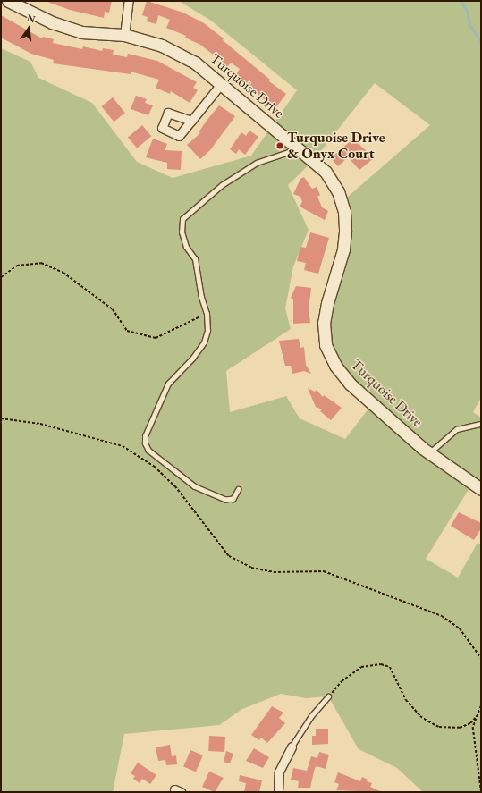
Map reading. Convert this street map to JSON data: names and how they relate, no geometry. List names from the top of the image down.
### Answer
{
  "streets": {
    "street": ["Turquoise Drive"]
  },
  "places": ["Turquoise Drive & Onyx Court"],
  "north": "top"
}
